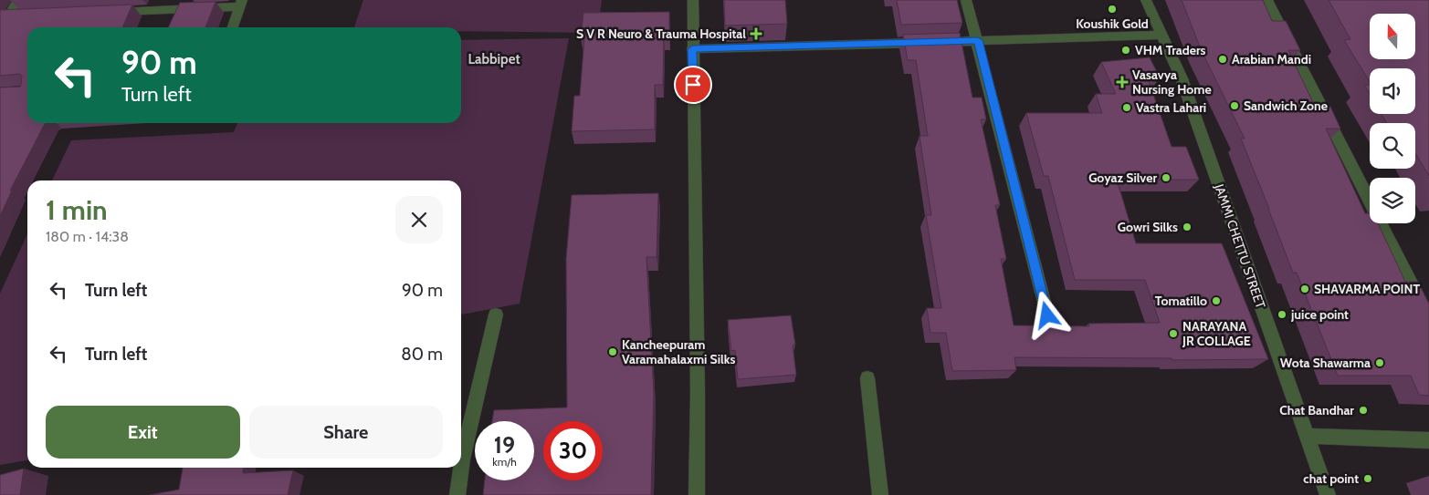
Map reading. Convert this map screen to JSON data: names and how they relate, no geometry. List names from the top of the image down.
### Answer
{
  "streets": {
    "street": ["JAMMI CHETTU STREET"]
  },
  "districts": ["Labbipet"],
  "places": {
    "other": [
      "Koushik Gold",
      "VHM Traders",
      "Arabian Mandi",
      "Sandwich Zone",
      "Vastra Lahari",
      "Goyaz Silver",
      "Gowri Silks",
      "SHAVARMA POINT",
      "Tomatillo",
      "juice point",
      "NARAYANA JR COLLAGE",
      "Kancheepuram Varamahalaxmi Silks",
      "Wota Shawarma",
      "Chat Bandhar",
      "chat point"
    ],
    "health": ["S V R Neuro & Trauma Hospital", "Vasavya Nursing Home"]
  },
  "north": "top",
  "page": {
    "turn": ["90 m", "Turn left"],
    "heading": ["1 min", "180 m · 14:38"],
    "list": [
      {
        "name": "Turn left",
        "value": "90 m"
      },
      {
        "name": "Turn left",
        "value": "80 m"
      }
    ],
    "buttons": ["Exit", "Share"],
    "speed": "19 km/h",
    "limit": "30"
  }
}
